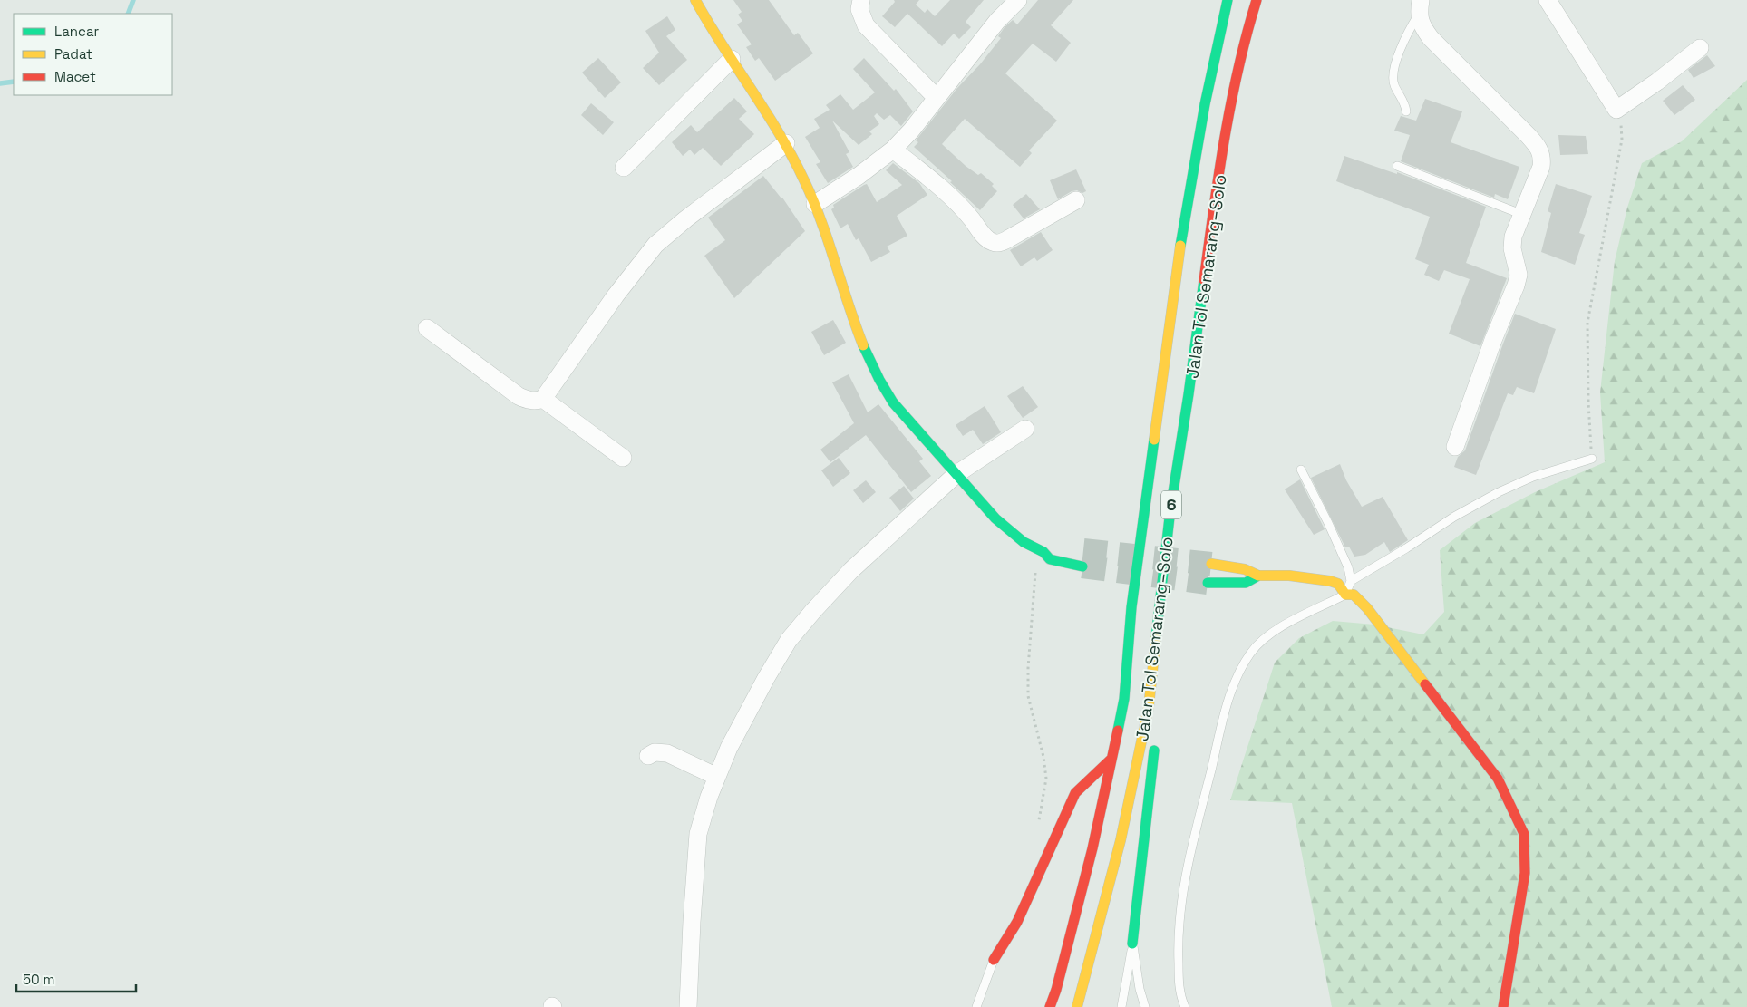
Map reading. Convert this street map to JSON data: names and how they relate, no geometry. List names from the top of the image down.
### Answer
{
  "streets": {
    "main road": ["Jalan Tol Semarang–Solo", "6"]
  },
  "legend": ["Lancar", "Padat", "Macet"],
  "scale_bar": "50 m"
}
